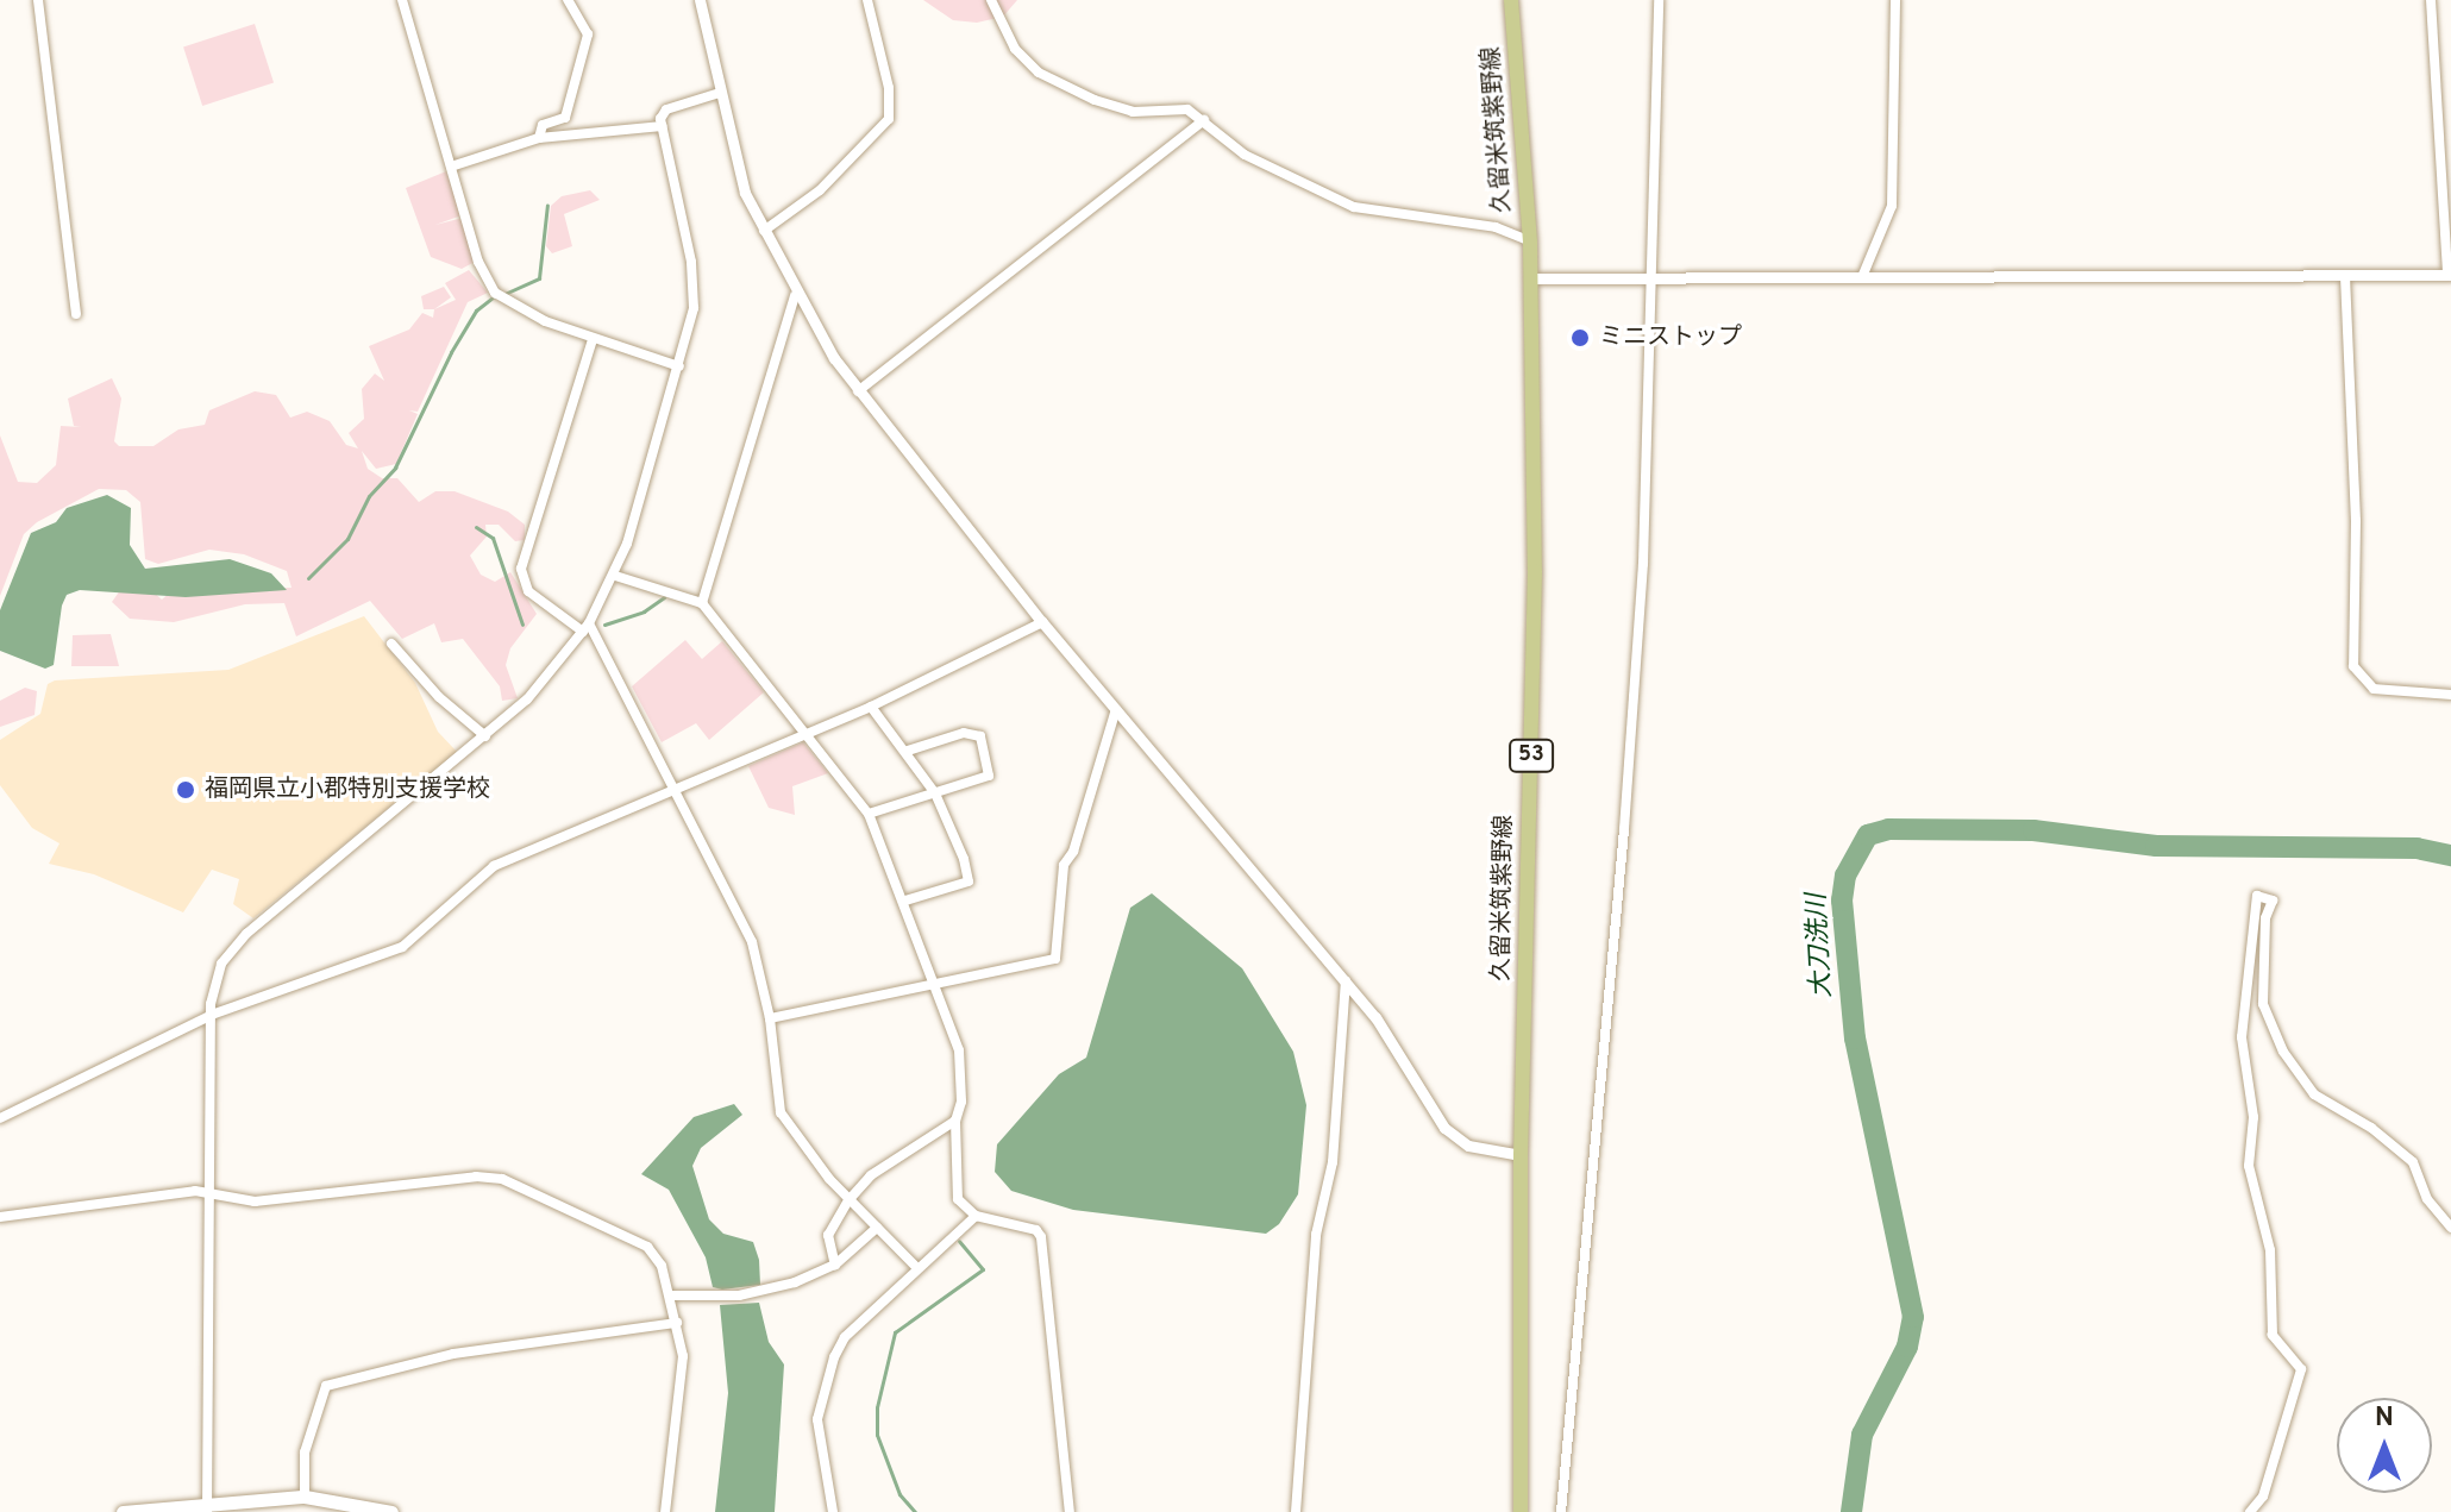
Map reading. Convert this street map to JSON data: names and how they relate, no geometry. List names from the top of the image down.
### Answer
{
  "streets": {
    "main road": ["久留米筑紫野線", "53"]
  },
  "water": ["大刀洗川"],
  "places": ["ミニストップ", "福岡県立小郡特別支援学校"],
  "north": "top"
}
